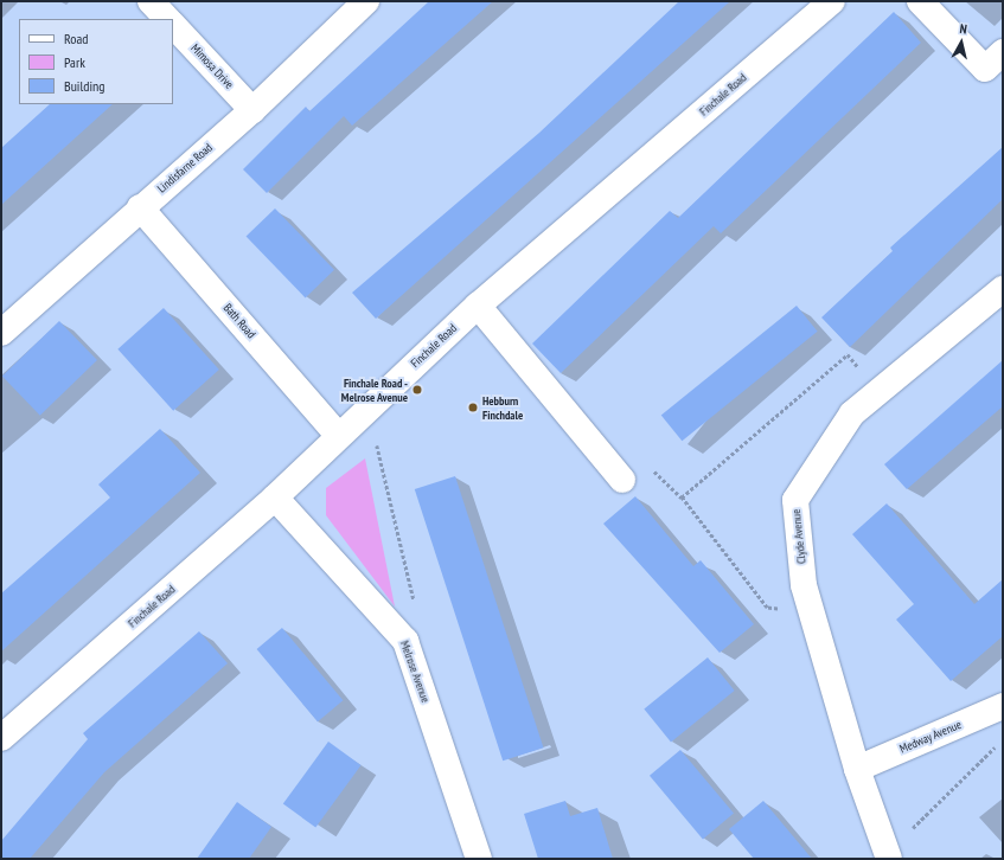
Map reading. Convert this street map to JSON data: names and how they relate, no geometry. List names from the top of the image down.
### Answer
{
  "streets": {
    "street": [
      "Mimosa Drive",
      "Finchale Road",
      "Lindisfarne Road",
      "Bath Road",
      "Clyde Avenue",
      "Melrose Avenue",
      "Medway Avenue"
    ]
  },
  "crossings": [
    ["Mimosa Drive", "Lindisfarne Road"],
    ["Finchale Road", "Bath Road"],
    ["Finchale Road", "Melrose Avenue"],
    ["Lindisfarne Road", "Bath Road"],
    ["Clyde Avenue", "Medway Avenue"]
  ],
  "places": ["Finchale Road - Melrose Avenue", "Hebburn Finchdale"],
  "legend": ["Road", "Park", "Building"],
  "north": "top"
}
